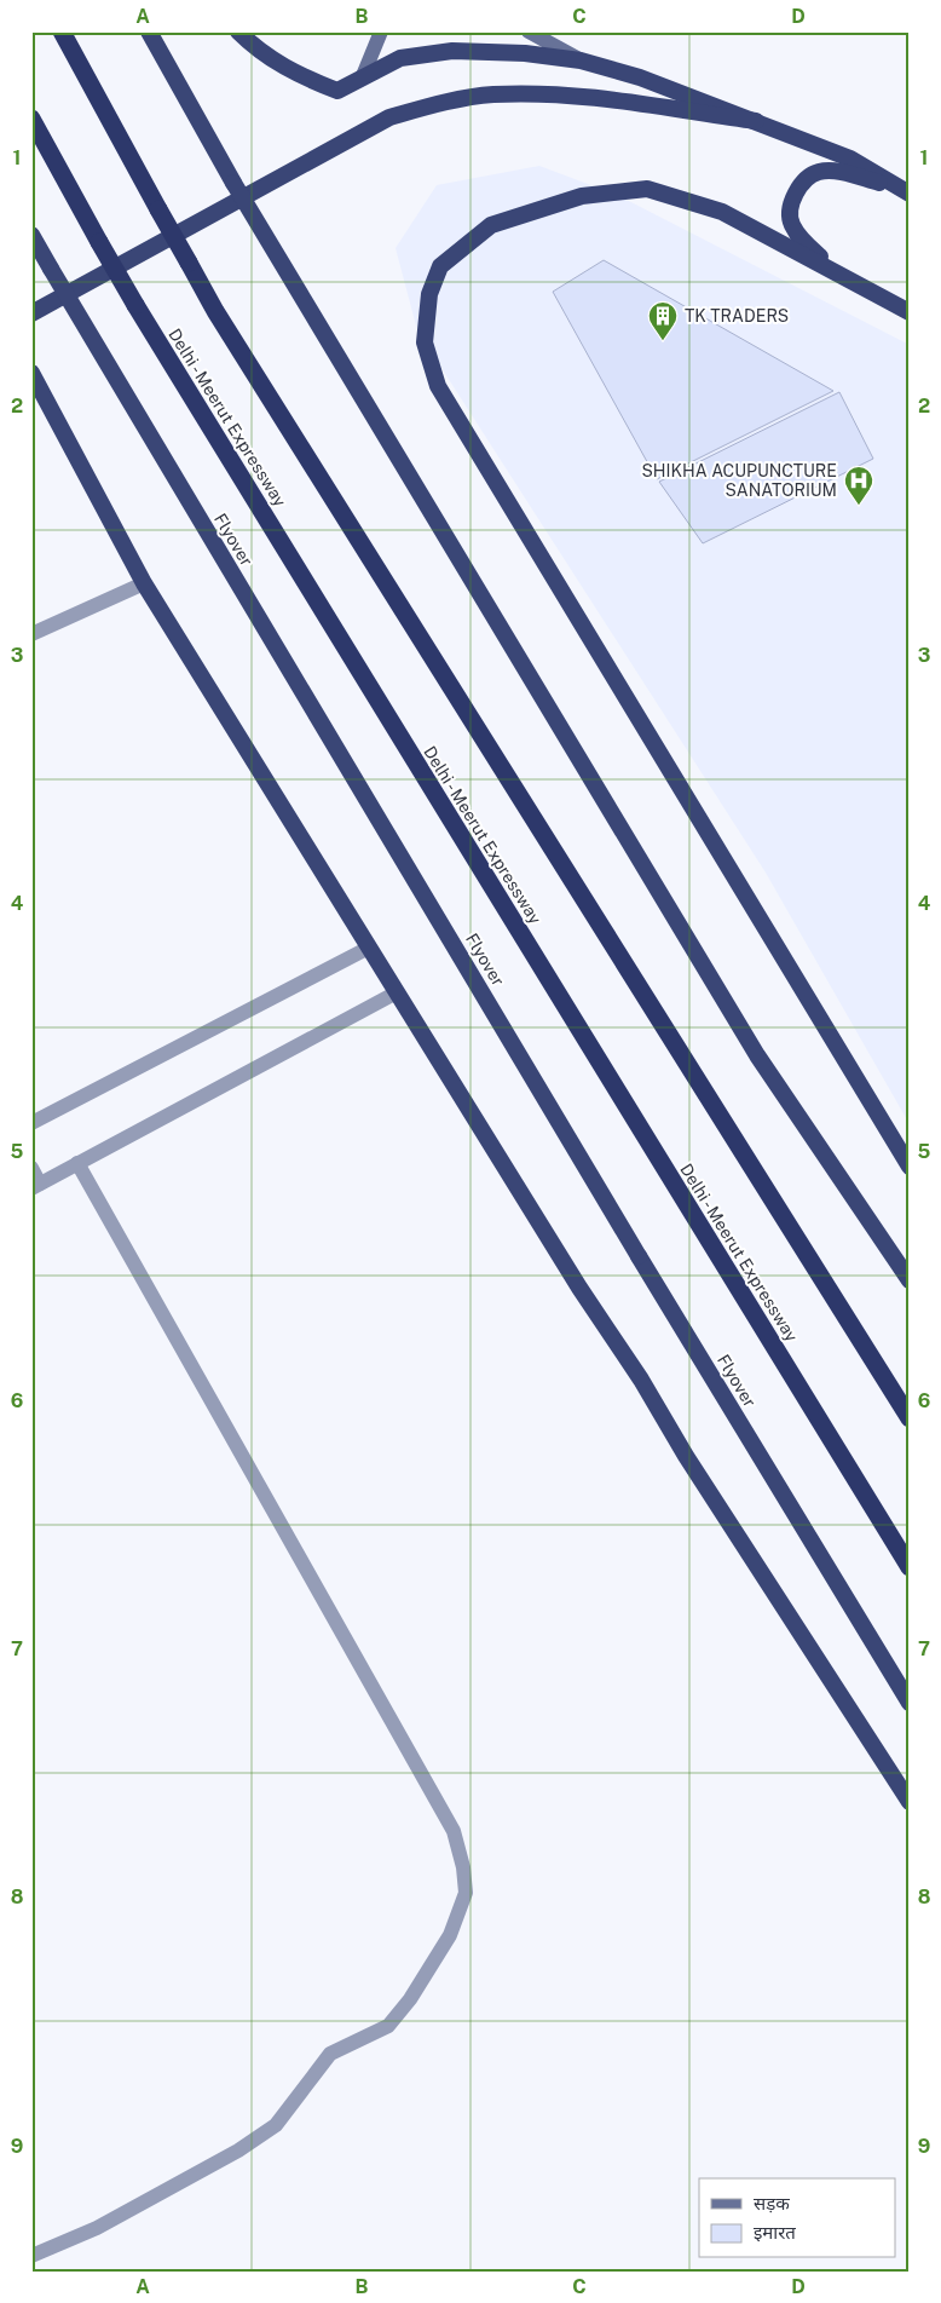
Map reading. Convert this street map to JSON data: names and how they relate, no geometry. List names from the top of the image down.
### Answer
{
  "streets": {
    "highway": ["Delhi - Meerut Expressway", "Flyover"]
  },
  "places": {
    "building": ["TK TRADERS"],
    "hospital": ["SHIKHA ACUPUNCTURE SANATORIUM"]
  },
  "legend": ["सड़क", "इमारत"],
  "grid": {
    "columns": [
      "A",
      "B",
      "C",
      "D"
    ],
    "rows": [
      "1",
      "2",
      "3",
      "4",
      "5",
      "6",
      "7",
      "8",
      "9"
    ]
  }
}
